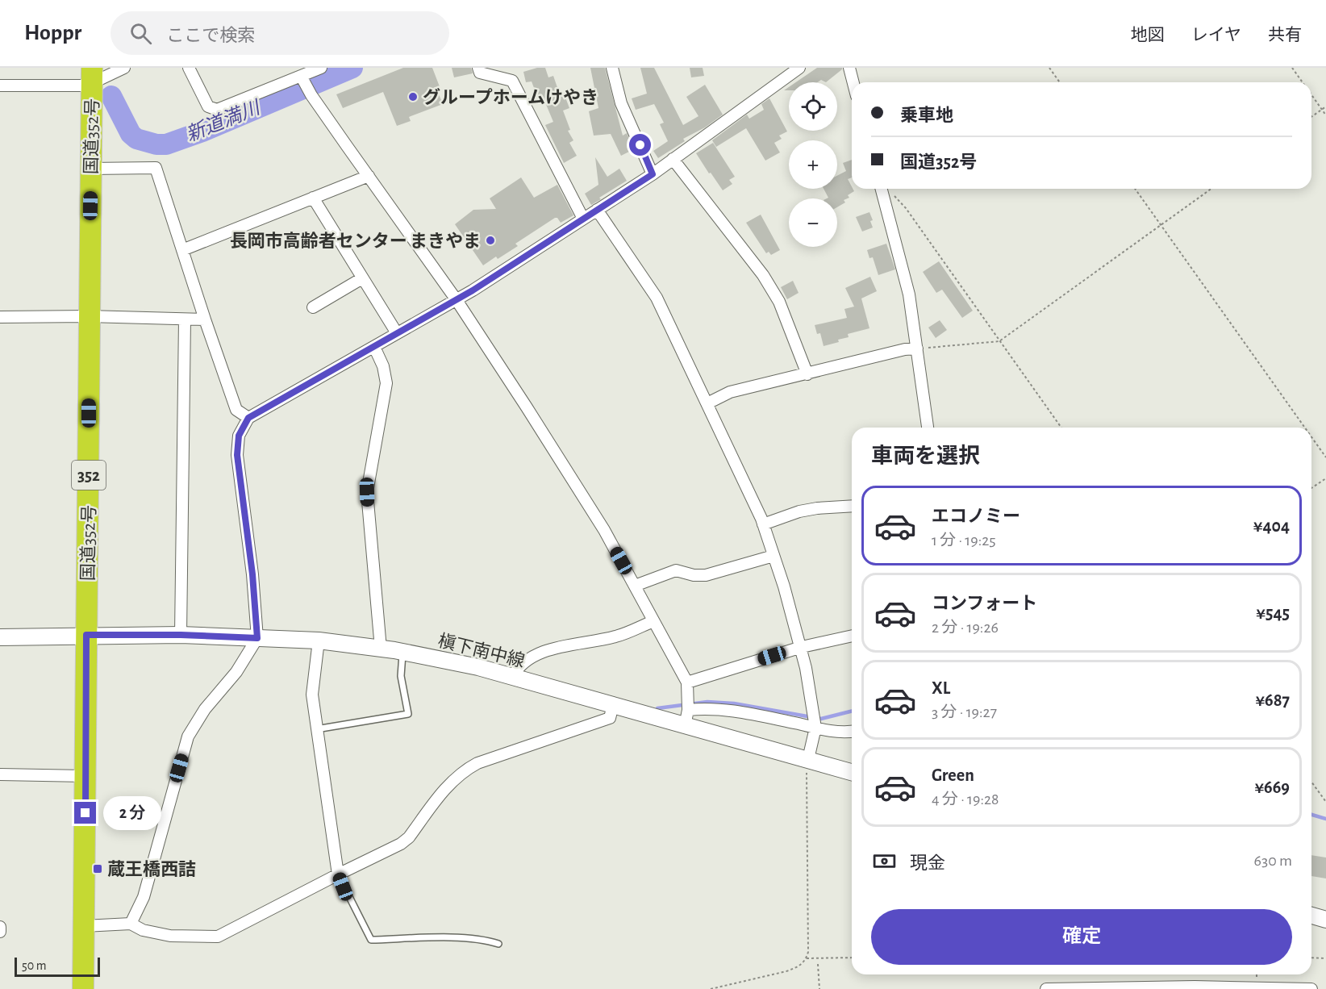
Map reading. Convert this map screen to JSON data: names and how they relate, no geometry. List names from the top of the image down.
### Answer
{
  "streets": {
    "highway": ["国道352号", "352"],
    "main road": ["槇下南中線"]
  },
  "crossings": [
    ["国道352号", "槇下南中線"]
  ],
  "water": ["新道満川"],
  "places": {
    "other": ["グループホームけやき", "長岡市高齢者センター まきやま"],
    "transit": ["蔵王橋西詰"]
  },
  "scale_bar": "50 m",
  "page": {
    "header": "Hoppr",
    "search": "ここで検索",
    "nav": ["地図", "レイヤ", "共有"],
    "map_buttons": ["+", "−"],
    "banner": ["乗車地", "国道352号"],
    "heading": "車両を選択",
    "list": [
      {
        "name": "エコノミー",
        "note": "1 分 · 19:25",
        "value": "¥404"
      },
      {
        "name": "コンフォート",
        "note": "2 分 · 19:26",
        "value": "¥545"
      },
      {
        "name": "XL",
        "note": "3 分 · 19:27",
        "value": "¥687"
      },
      {
        "name": "Green",
        "note": "4 分 · 19:28",
        "value": "¥669"
      }
    ],
    "bubble": "2 分",
    "pay": ["現金", "630 m"],
    "buttons": "確定",
    "scale": "50 m"
  }
}
